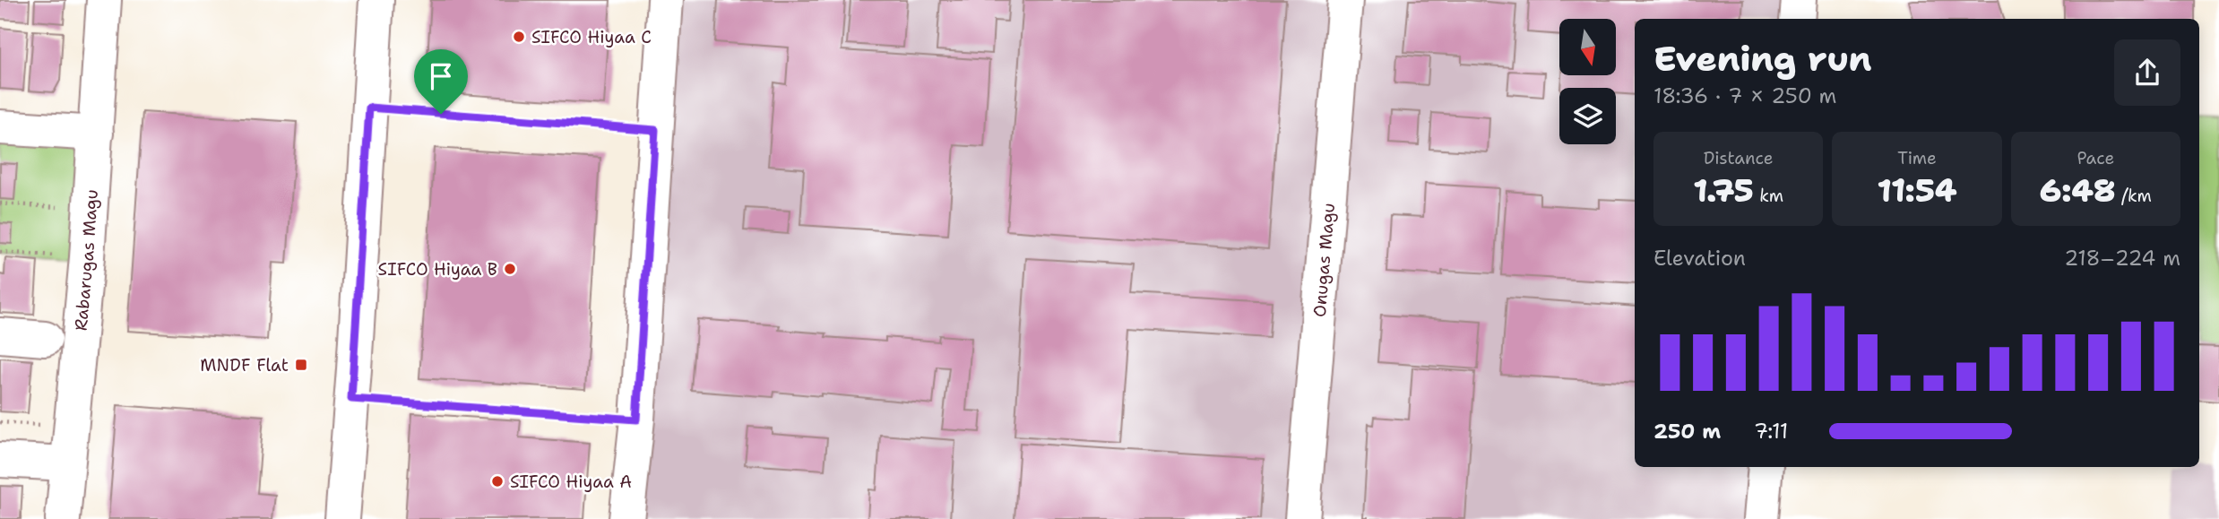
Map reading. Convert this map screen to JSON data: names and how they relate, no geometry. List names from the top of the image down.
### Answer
{
  "streets": {
    "street": ["Onugas Magu", "Rabarugas Magu"]
  },
  "places": {
    "other": ["SIFCO Hiyaa C", "SIFCO Hiyaa B", "SIFCO Hiyaa A"],
    "transit": ["MNDF Flat"]
  },
  "north": "bottom",
  "page": {
    "heading": ["Evening run", "18:36 · 7 × 250 m"],
    "stats": [
      ["Distance", "1.75 km"],
      ["Time", "11:54"],
      ["Pace", "6:48 /km"]
    ],
    "chart": ["Elevation", "218–224 m"],
    "list": [
      {
        "name": "250 m",
        "note": "7:11"
      }
    ]
  }
}
